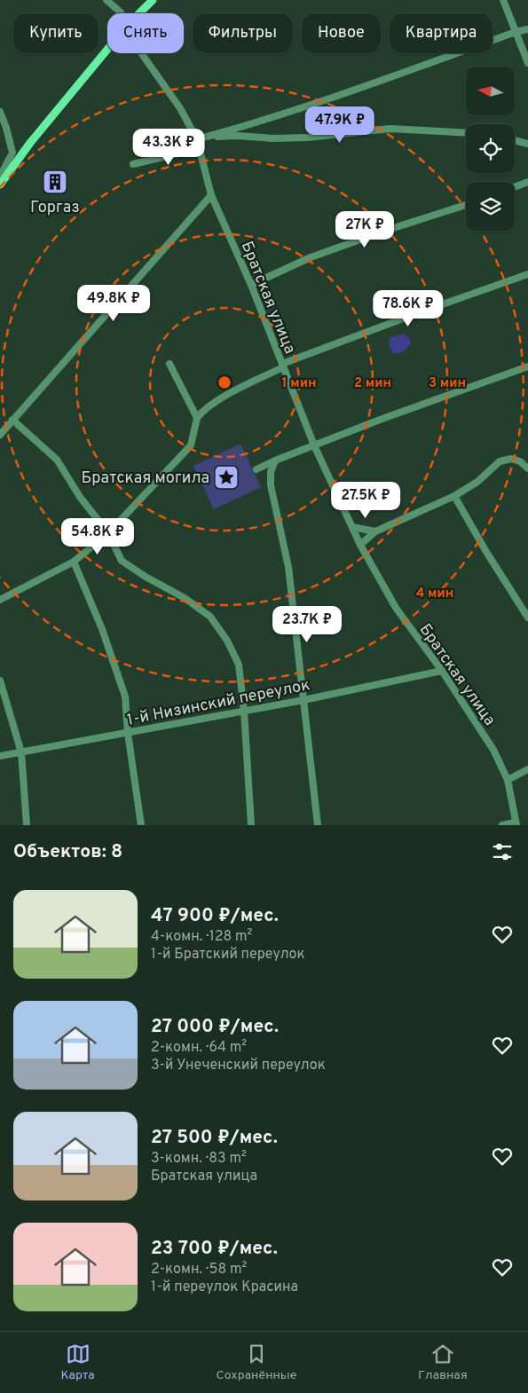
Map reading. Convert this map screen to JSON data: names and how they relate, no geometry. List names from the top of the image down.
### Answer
{
  "streets": {
    "street": ["Братская улица", "1-й Низинский переулок"]
  },
  "crossings": [
    ["Братская улица", "1-й Низинский переулок"]
  ],
  "places": {
    "building": ["Горгаз"],
    "place": ["Братская могила"]
  },
  "north": "left",
  "page": {
    "chip": [
      "Купить",
      "Снять",
      "Фильтры",
      "Новое",
      "Квартира"
    ],
    "price": [
      "47.9K ₽",
      "43.3K ₽",
      "27K ₽",
      "49.8K ₽",
      "78.6K ₽",
      "27.5K ₽",
      "54.8K ₽",
      "23.7K ₽"
    ],
    "heading": "Объектов: 8",
    "list": [
      {
        "name": "47 900 ₽/мес.",
        "note": "4-комн. · 128 m² · 1-й Братский переулок"
      },
      {
        "name": "27 000 ₽/мес.",
        "note": "2-комн. · 64 m² · 3-й Унеченский переулок"
      },
      {
        "name": "27 500 ₽/мес.",
        "note": "3-комн. · 83 m² · Братская улица"
      },
      {
        "name": "23 700 ₽/мес.",
        "note": "2-комн. · 58 m² · 1-й переулок Красина"
      }
    ],
    "tabs": ["Карта", "Сохранённые", "Главная"]
  },
  "rings": [
    "1 мин",
    "2 мин",
    "3 мин",
    "4 мин"
  ]
}
